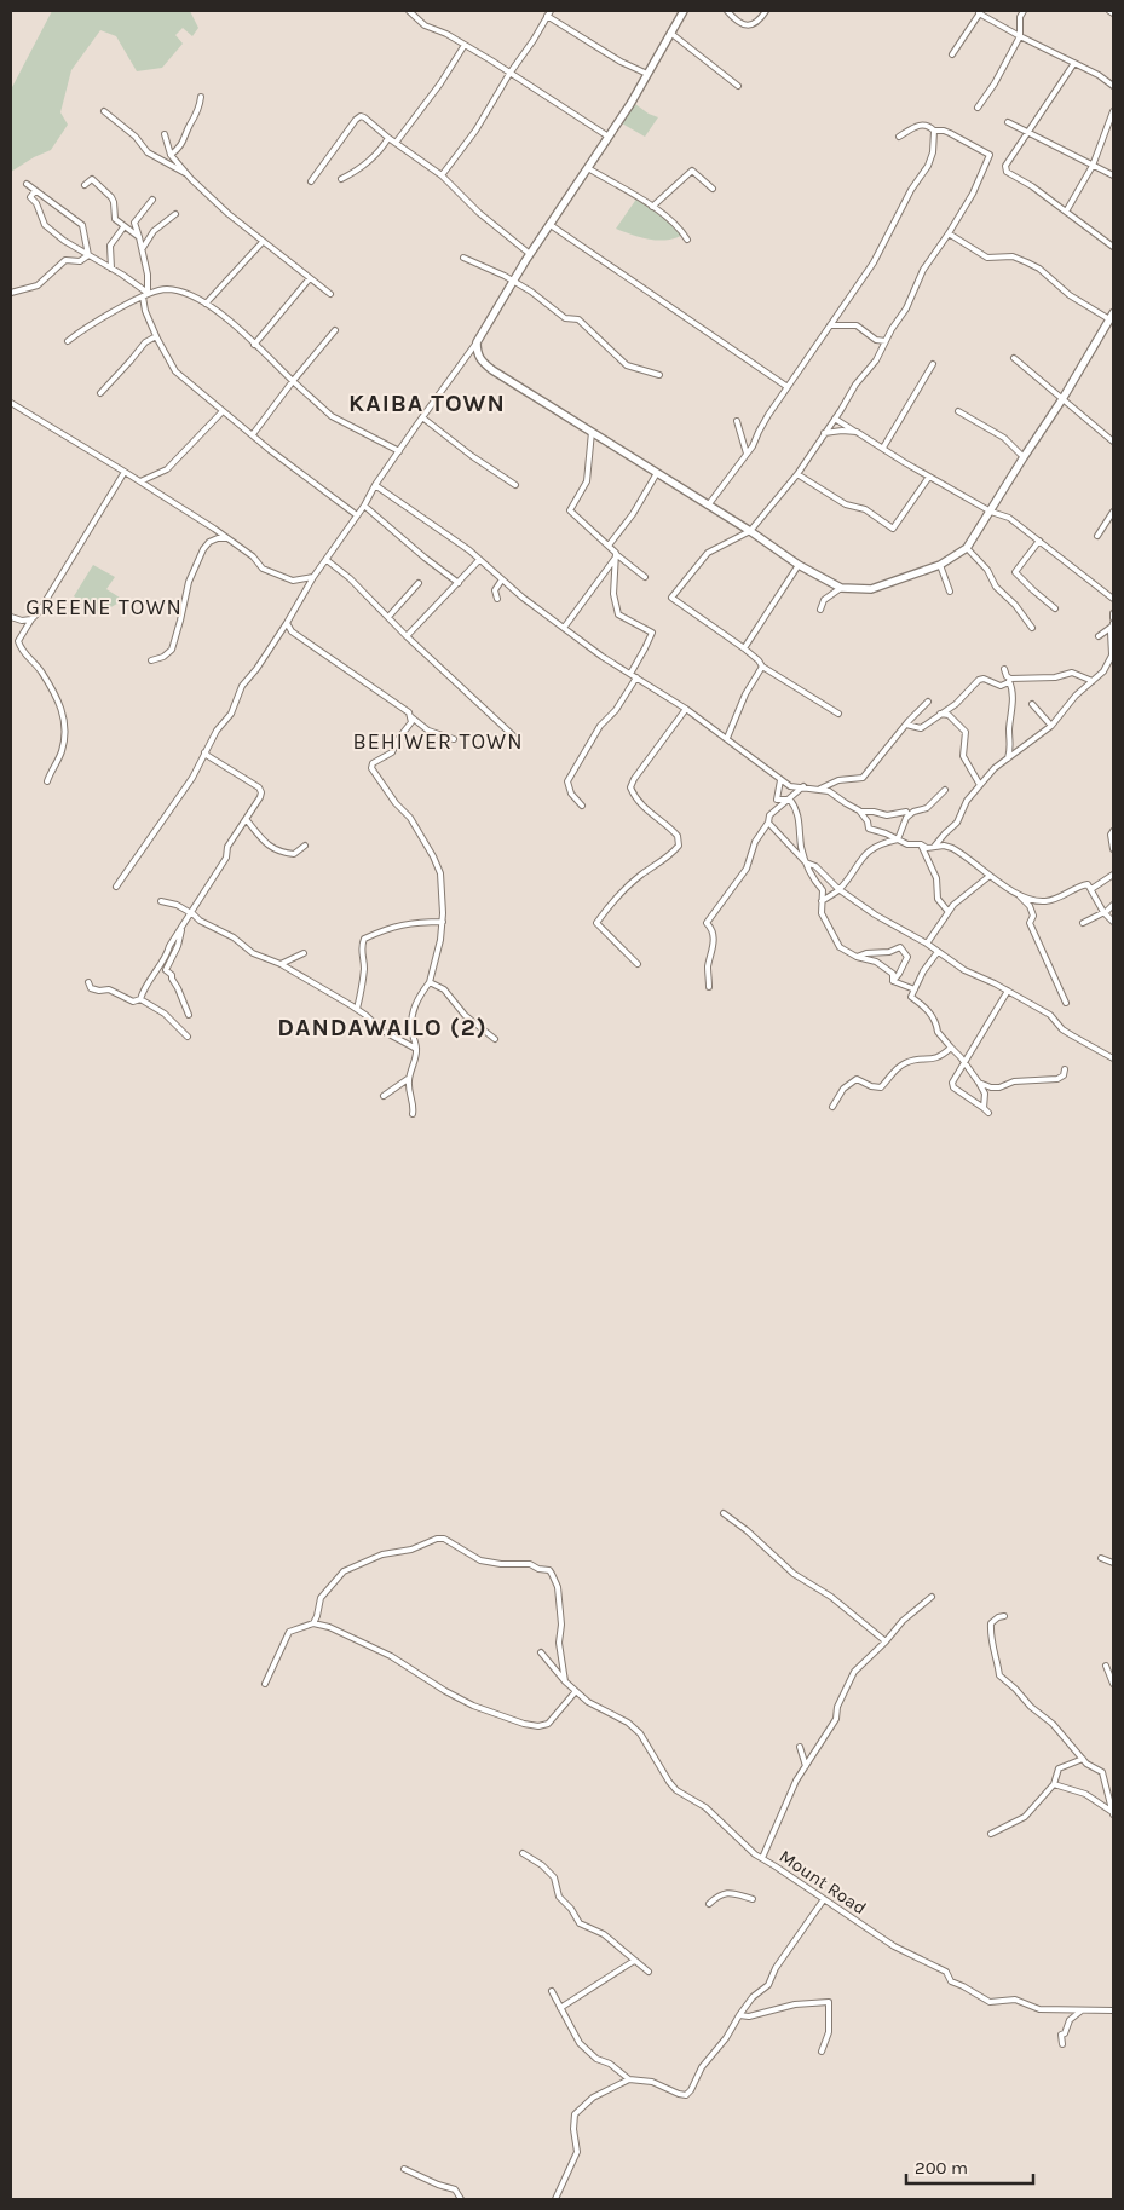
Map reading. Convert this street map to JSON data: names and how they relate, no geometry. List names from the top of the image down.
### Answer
{
  "streets": {
    "street": ["Mount Road"]
  },
  "districts": [
    "KAIBA TOWN",
    "GREENE TOWN",
    "BEHIWER TOWN",
    "DANDAWAILO (2)"
  ],
  "scale_bar": "200 m"
}
